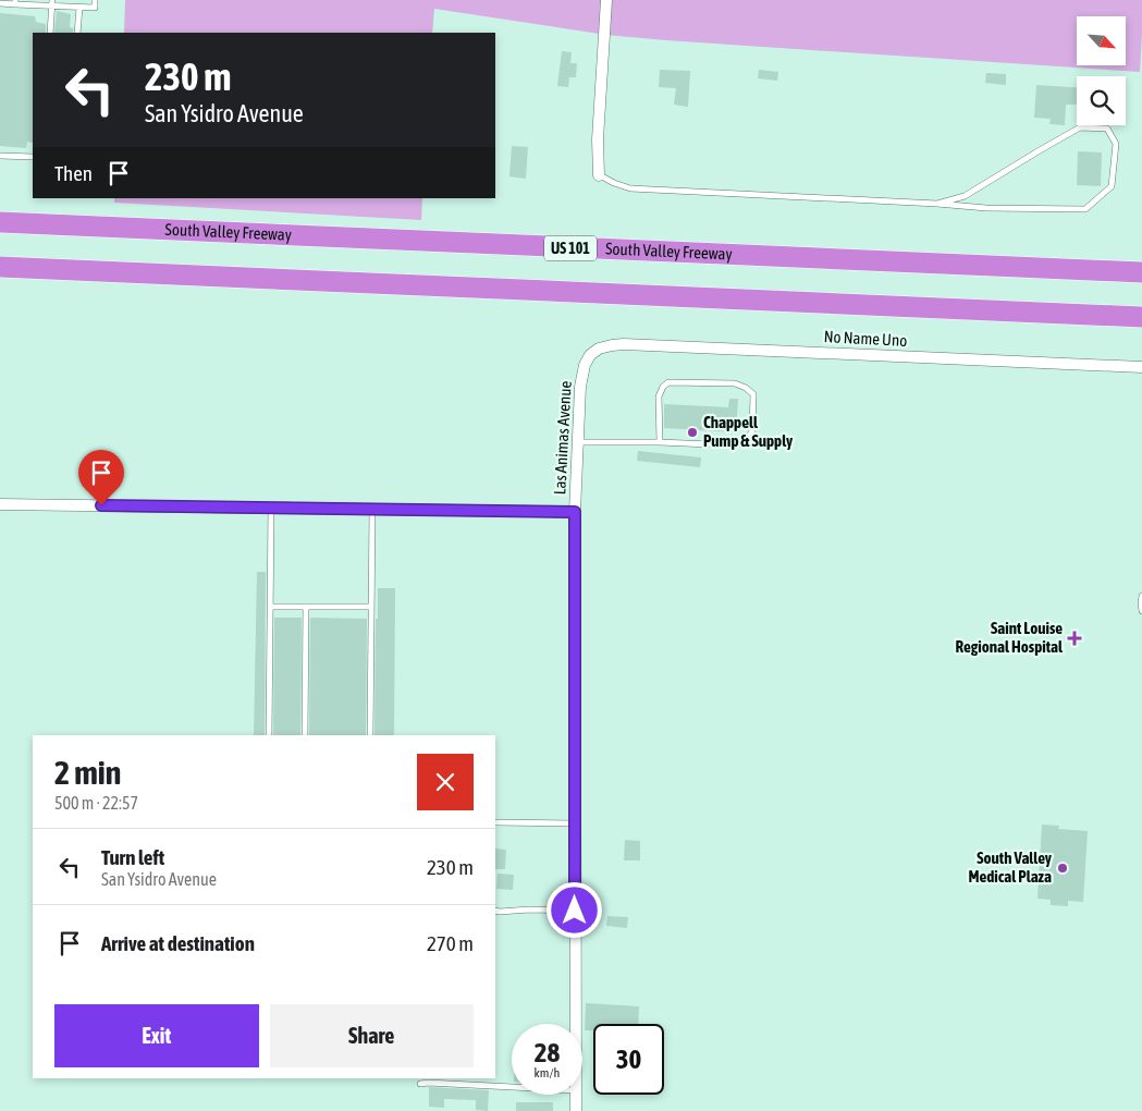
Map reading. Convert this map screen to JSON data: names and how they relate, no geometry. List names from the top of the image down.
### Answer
{
  "streets": {
    "highway": ["South Valley Freeway", "US 101"],
    "street": ["No Name Uno", "Las Animas Avenue"]
  },
  "crossings": [
    ["No Name Uno", "Las Animas Avenue"]
  ],
  "places": {
    "other": ["Chappell Pump & Supply", "South Valley Medical Plaza"],
    "health": ["Saint Louise Regional Hospital"]
  },
  "north": "bottom right",
  "page": {
    "turn": ["230 m", "San Ysidro Avenue"],
    "then": "Then",
    "heading": ["2 min", "500 m · 22:57"],
    "list": [
      {
        "name": "Turn left",
        "note": "San Ysidro Avenue",
        "value": "230 m"
      },
      {
        "name": "Arrive at destination",
        "value": "270 m"
      }
    ],
    "buttons": ["Exit", "Share"],
    "speed": "28 km/h",
    "limit": "30"
  }
}
